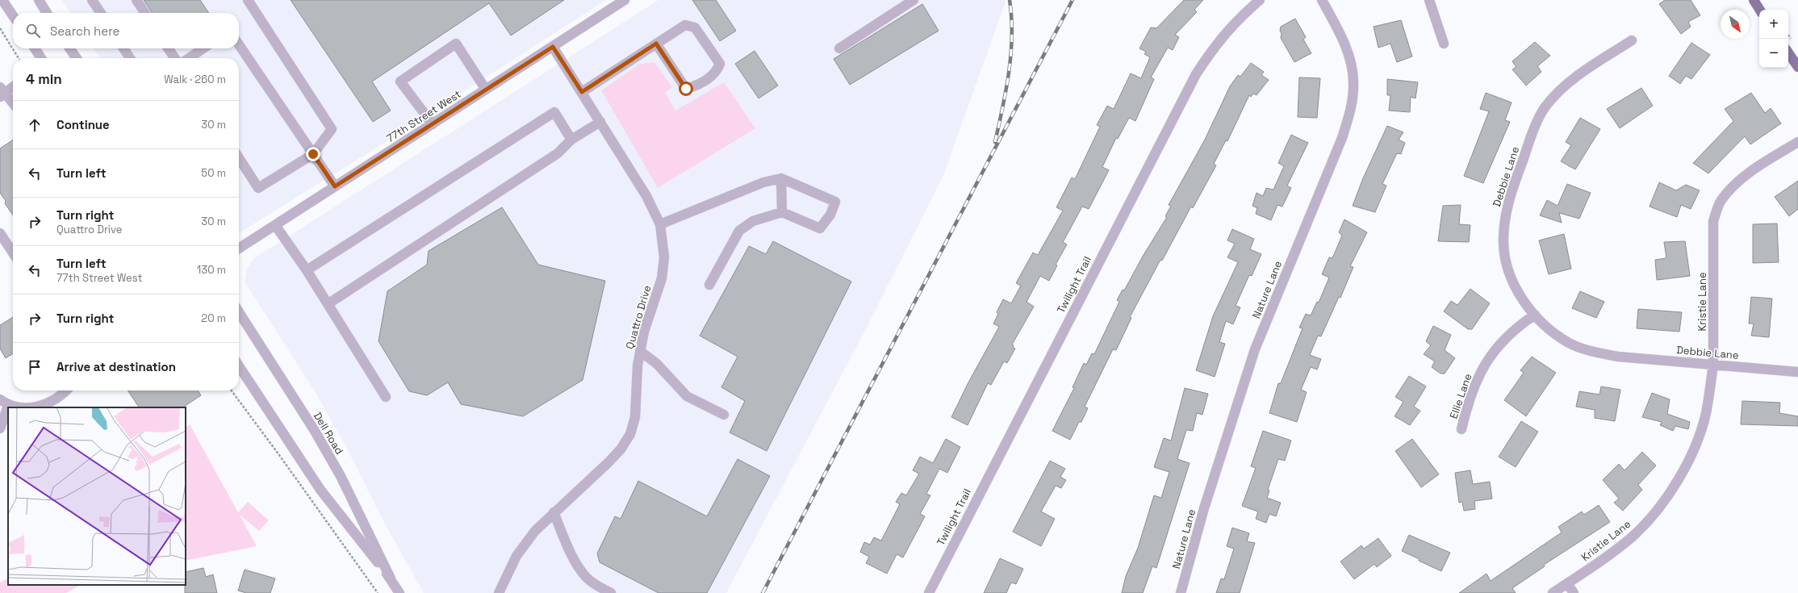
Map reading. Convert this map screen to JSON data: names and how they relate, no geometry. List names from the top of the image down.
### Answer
{
  "streets": {
    "street": [
      "77th Street West",
      "Debbie Lane",
      "Twilight Trail",
      "Nature Lane",
      "Kristie Lane",
      "Quattro Drive",
      "Ellie Lane",
      "Dell Road"
    ]
  },
  "crossings": [
    ["77th Street West", "Quattro Drive"],
    ["Debbie Lane", "Kristie Lane"],
    ["Debbie Lane", "Ellie Lane"]
  ],
  "north": "bottom right",
  "page": {
    "map_buttons": ["+", "−"],
    "search": "Search here",
    "heading": ["4 min", "Walk · 260 m"],
    "list": [
      ["Continue", "30 m"],
      ["Turn left", "50 m"],
      ["Turn right", "Quattro Drive", "30 m"],
      ["Turn left", "77th Street West", "130 m"],
      ["Turn right", "20 m"],
      "Arrive at destination"
    ]
  }
}
